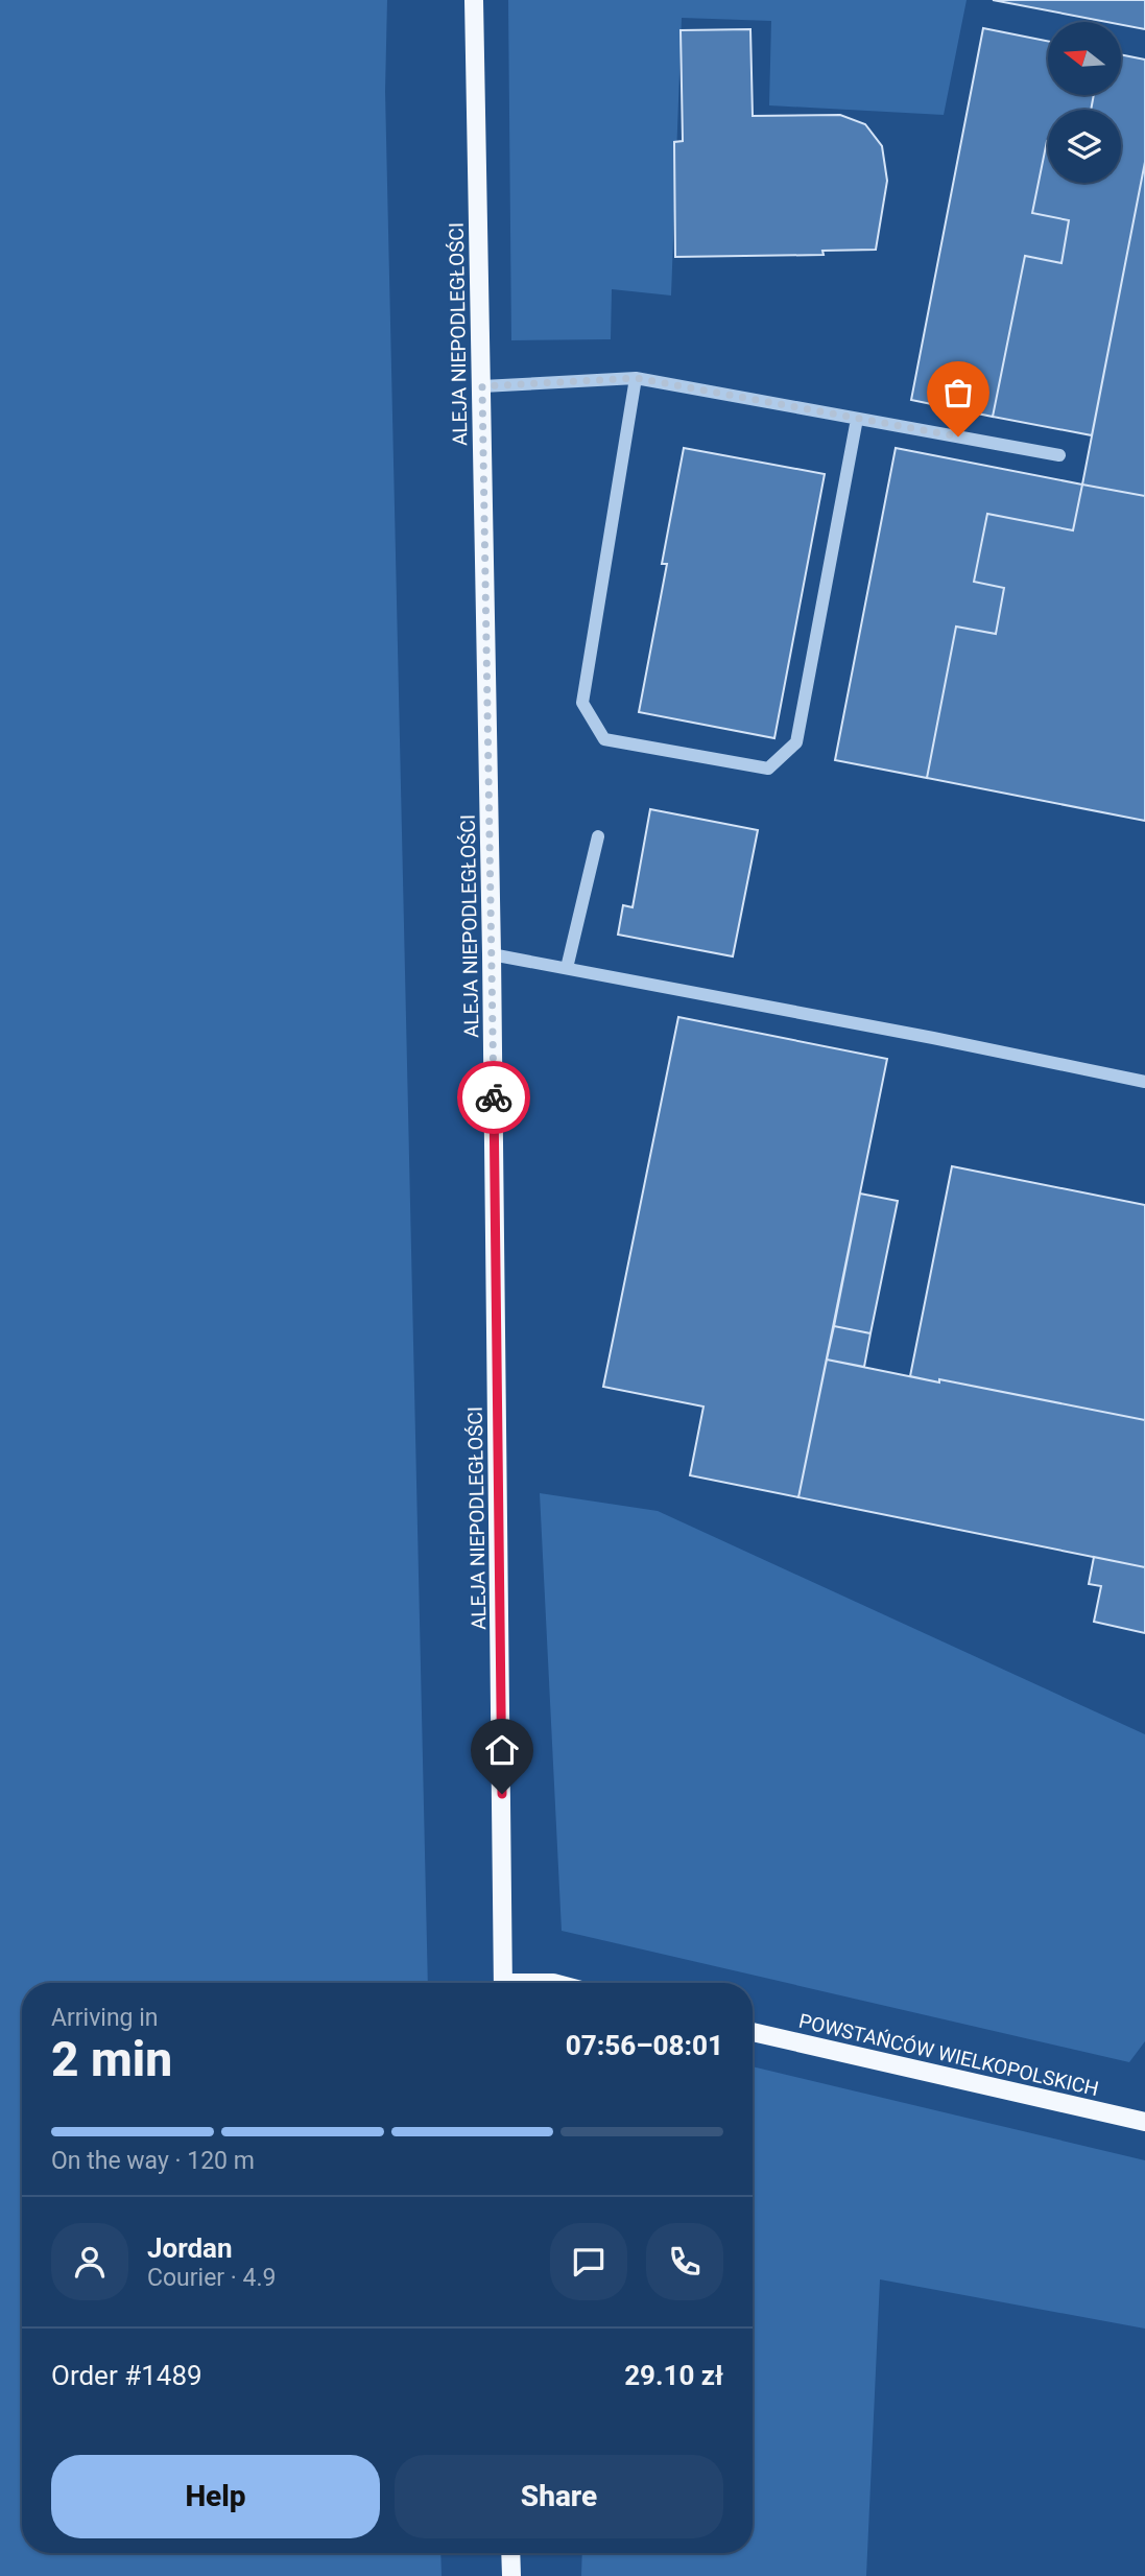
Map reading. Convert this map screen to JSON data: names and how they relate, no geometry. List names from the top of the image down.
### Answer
{
  "streets": {
    "main road": ["ALEJA NIEPODLEGŁOŚCI", "POWSTAŃCÓW WIELKOPOLSKICH"]
  },
  "north": "left",
  "page": {
    "heading": ["2 min", "Arriving in", "07:56–08:01"],
    "panel": [
      "Jordan",
      "Courier · 4.9",
      "Order #1489",
      "29.10 zł"
    ],
    "bar": "On the way · 120 m",
    "buttons": ["Help", "Share"]
  }
}
